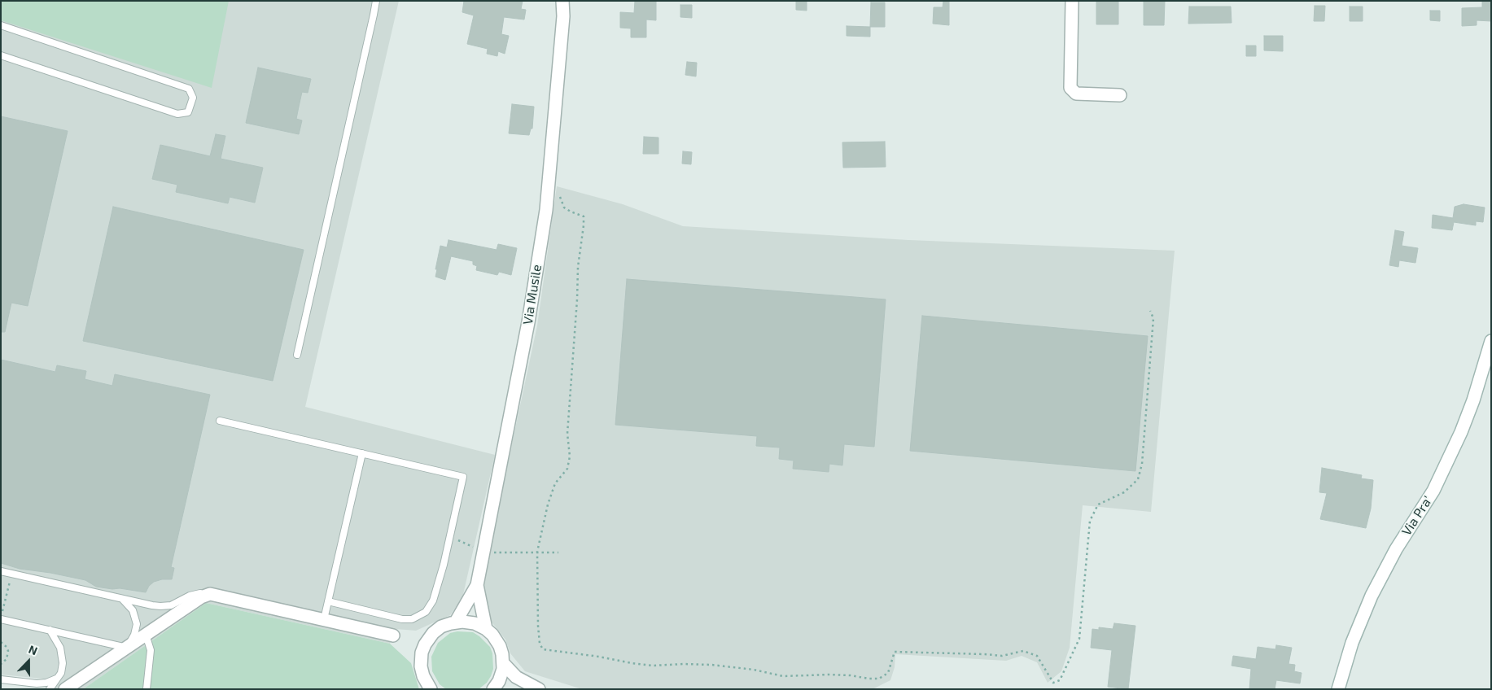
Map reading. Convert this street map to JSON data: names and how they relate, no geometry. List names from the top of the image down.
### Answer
{
  "streets": {
    "street": ["Via Musile", "Via Pra'"]
  },
  "north": "top"
}
